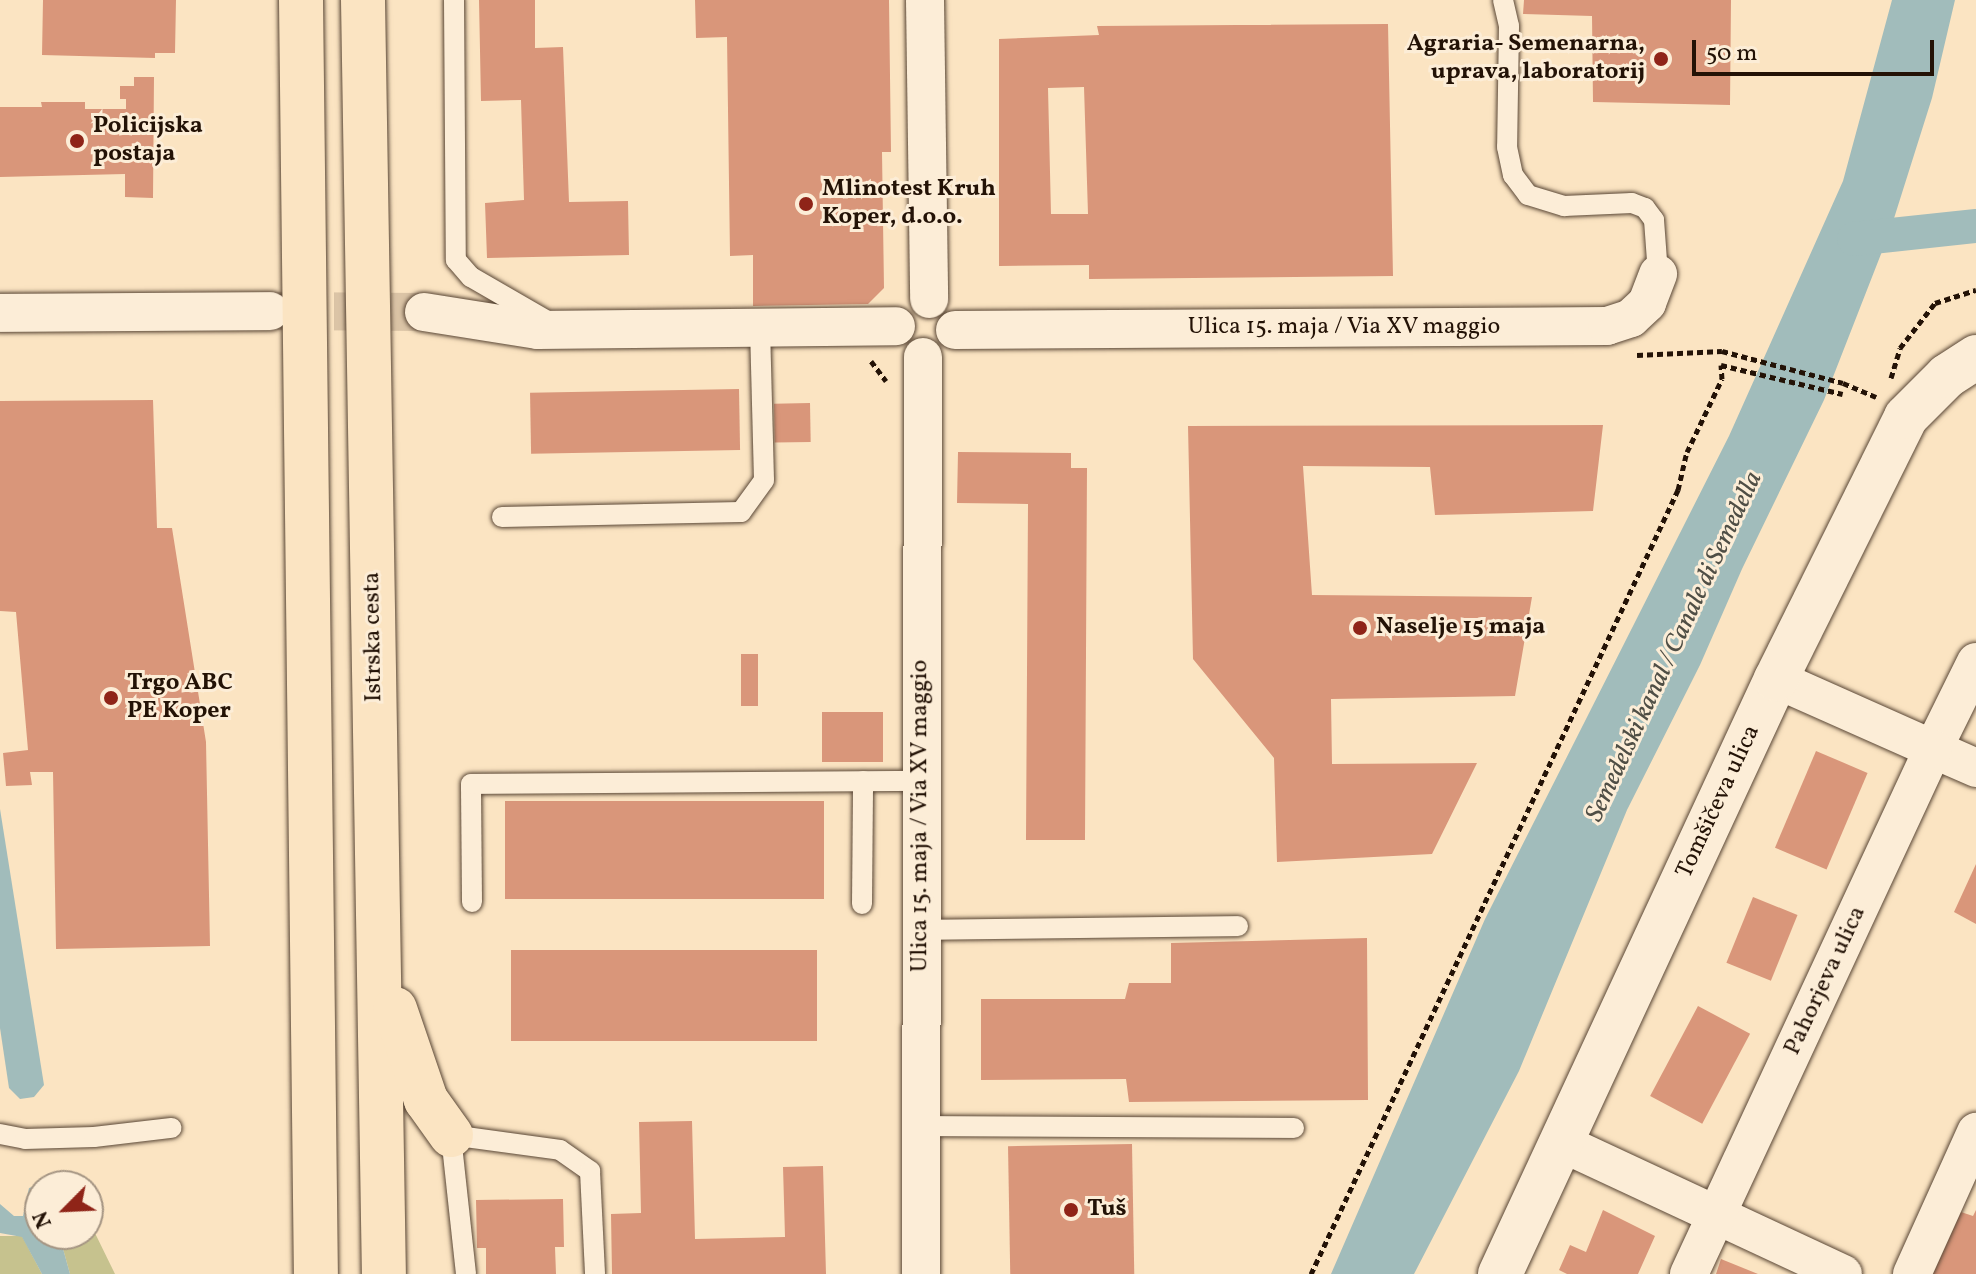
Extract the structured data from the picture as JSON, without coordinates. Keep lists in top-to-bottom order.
{
  "streets": {
    "highway": ["Istrska cesta"],
    "street": ["Ulica 15. maja / Via XV maggio", "Tomšičeva ulica", "Pahorjeva ulica"]
  },
  "water": ["Semedelski kanal / Canale di Semedella"],
  "places": [
    "Agraria- Semenarna, uprava, laboratorij",
    "Policijska postaja",
    "Mlinotest Kruh Koper, d.o.o.",
    "Naselje 15 maja",
    "Trgo ABC PE Koper",
    "Tuš"
  ],
  "scale_bar": "50 m",
  "north": "bottom left"
}
